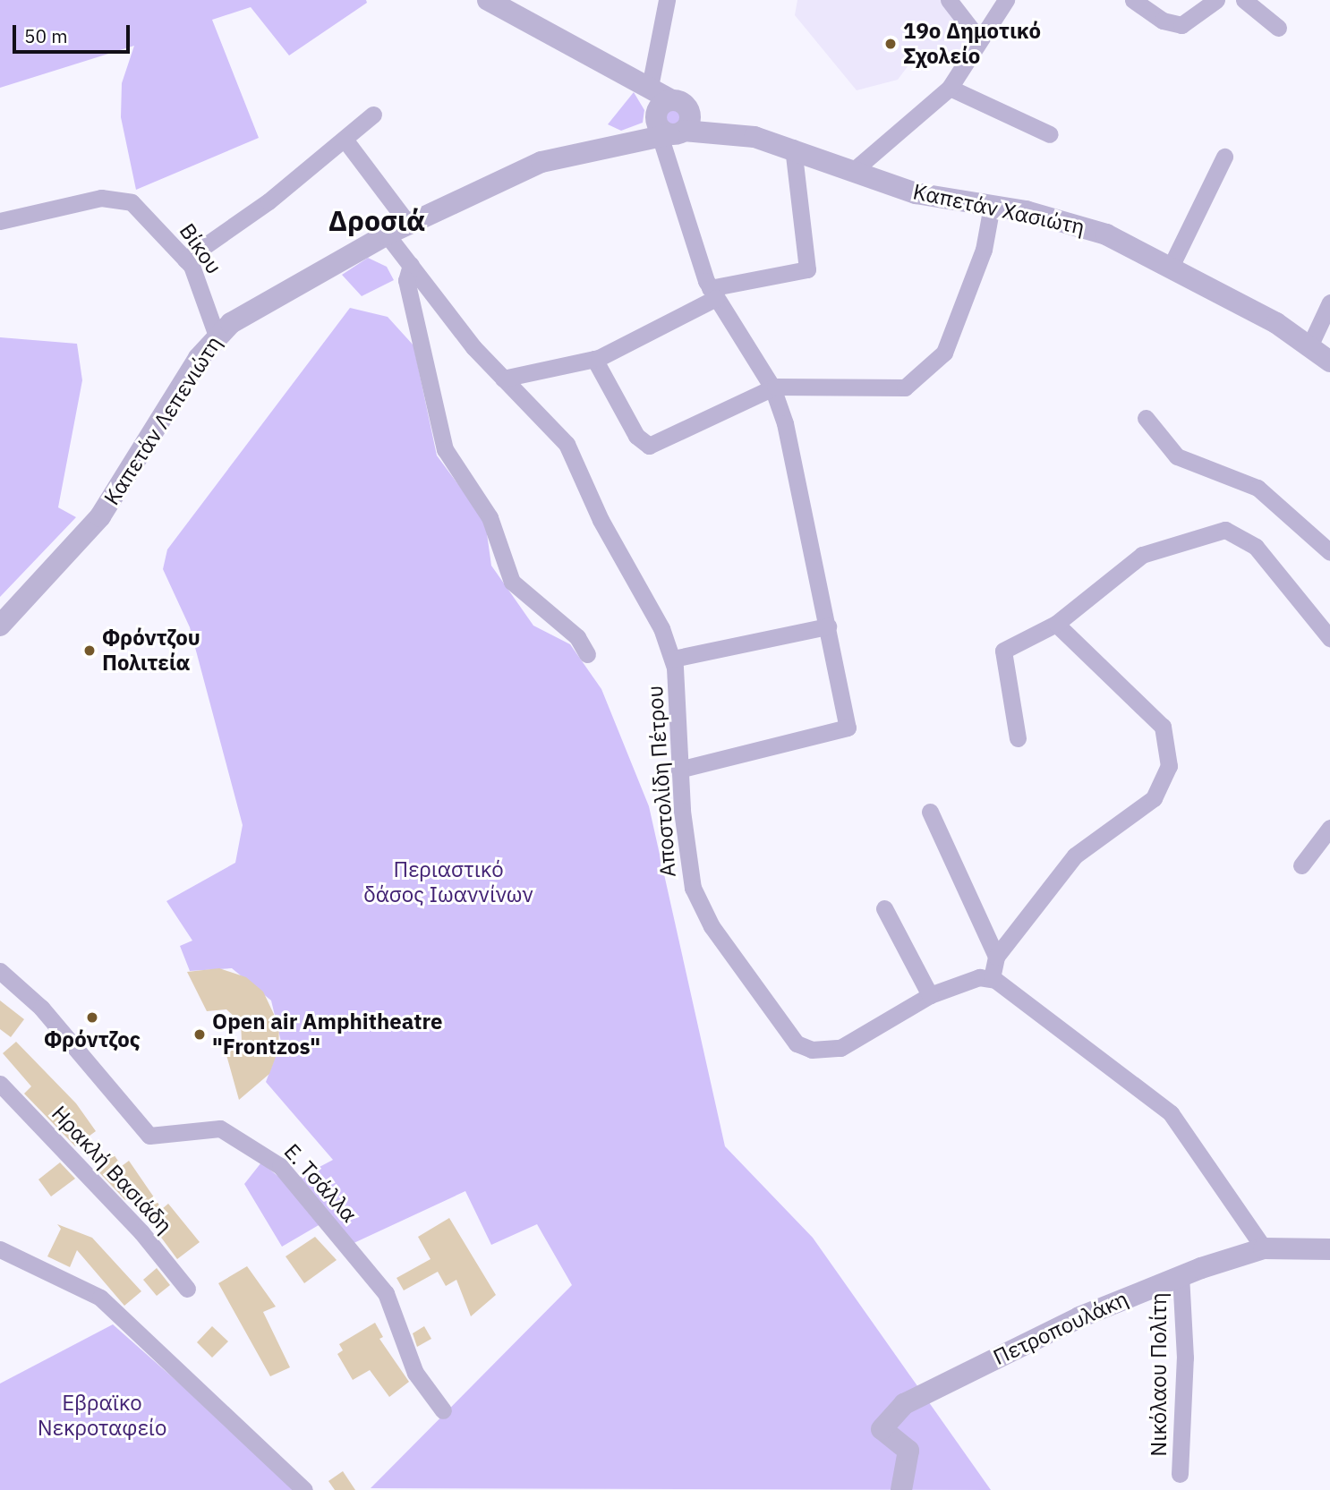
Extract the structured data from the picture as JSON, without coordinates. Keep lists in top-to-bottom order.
{
  "streets": {
    "street": [
      "Καπετάν Χασιώτη",
      "Βίκου",
      "Καπετάν Λεπενιώτη",
      "Αποστολίδη Πέτρου",
      "Ηρακλή Βασιάδη",
      "Ε. Τσάλλα",
      "Πετροπουλάκη",
      "Νικόλαου Πολίτη"
    ]
  },
  "crossings": [
    ["Καπετάν Χασιώτη", "Καπετάν Λεπενιώτη"],
    ["Βίκου", "Καπετάν Λεπενιώτη"],
    ["Καπετάν Λεπενιώτη", "Αποστολίδη Πέτρου"],
    ["Πετροπουλάκη", "Νικόλαου Πολίτη"]
  ],
  "districts": ["Δροσιά"],
  "parks": ["Περιαστικό δάσος Ιωαννίνων", "Εβραϊκο Νεκροταφείο"],
  "places": [
    "19ο Δημοτικό Σχολείο",
    "Φρόντζου Πολιτεία",
    "Φρόντζος",
    "Open air Amphitheatre \"Frontzos\""
  ],
  "scale_bar": "50 m"
}
